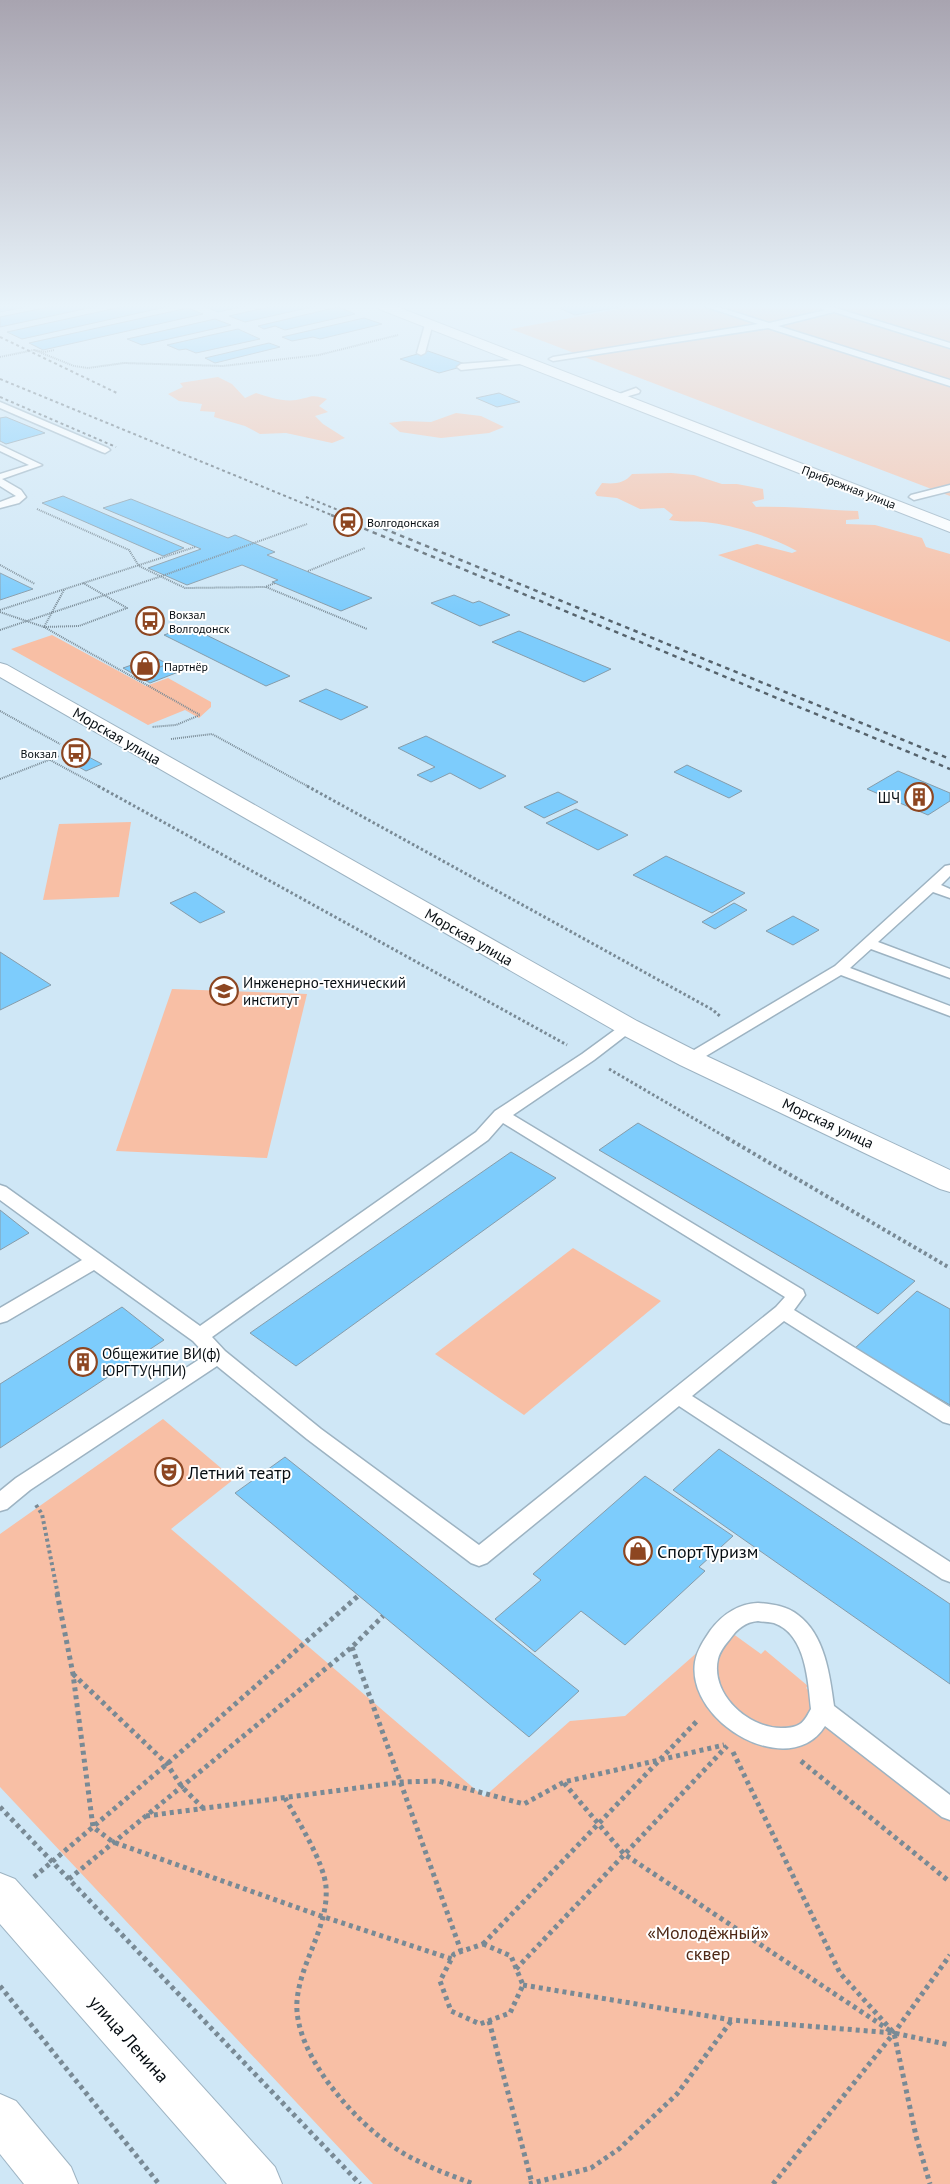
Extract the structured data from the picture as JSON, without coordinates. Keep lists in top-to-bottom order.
{
  "streets": {
    "main road": ["Прибрежная улица", "Морская улица", "улица Ленина"]
  },
  "parks": ["«Молодёжный» сквер"],
  "places": {
    "station": ["Волгодонская"],
    "bus stop": ["Вокзал Волгодонск", "Вокзал"],
    "shop": ["Партнёр", "СпортТуризм"],
    "building": ["ШЧ", "Общежитие ВИ(ф) ЮРГТУ(НПИ)"],
    "school or university": ["Инженерно-технический институт"],
    "theatre": ["Летний театр"]
  }
}
